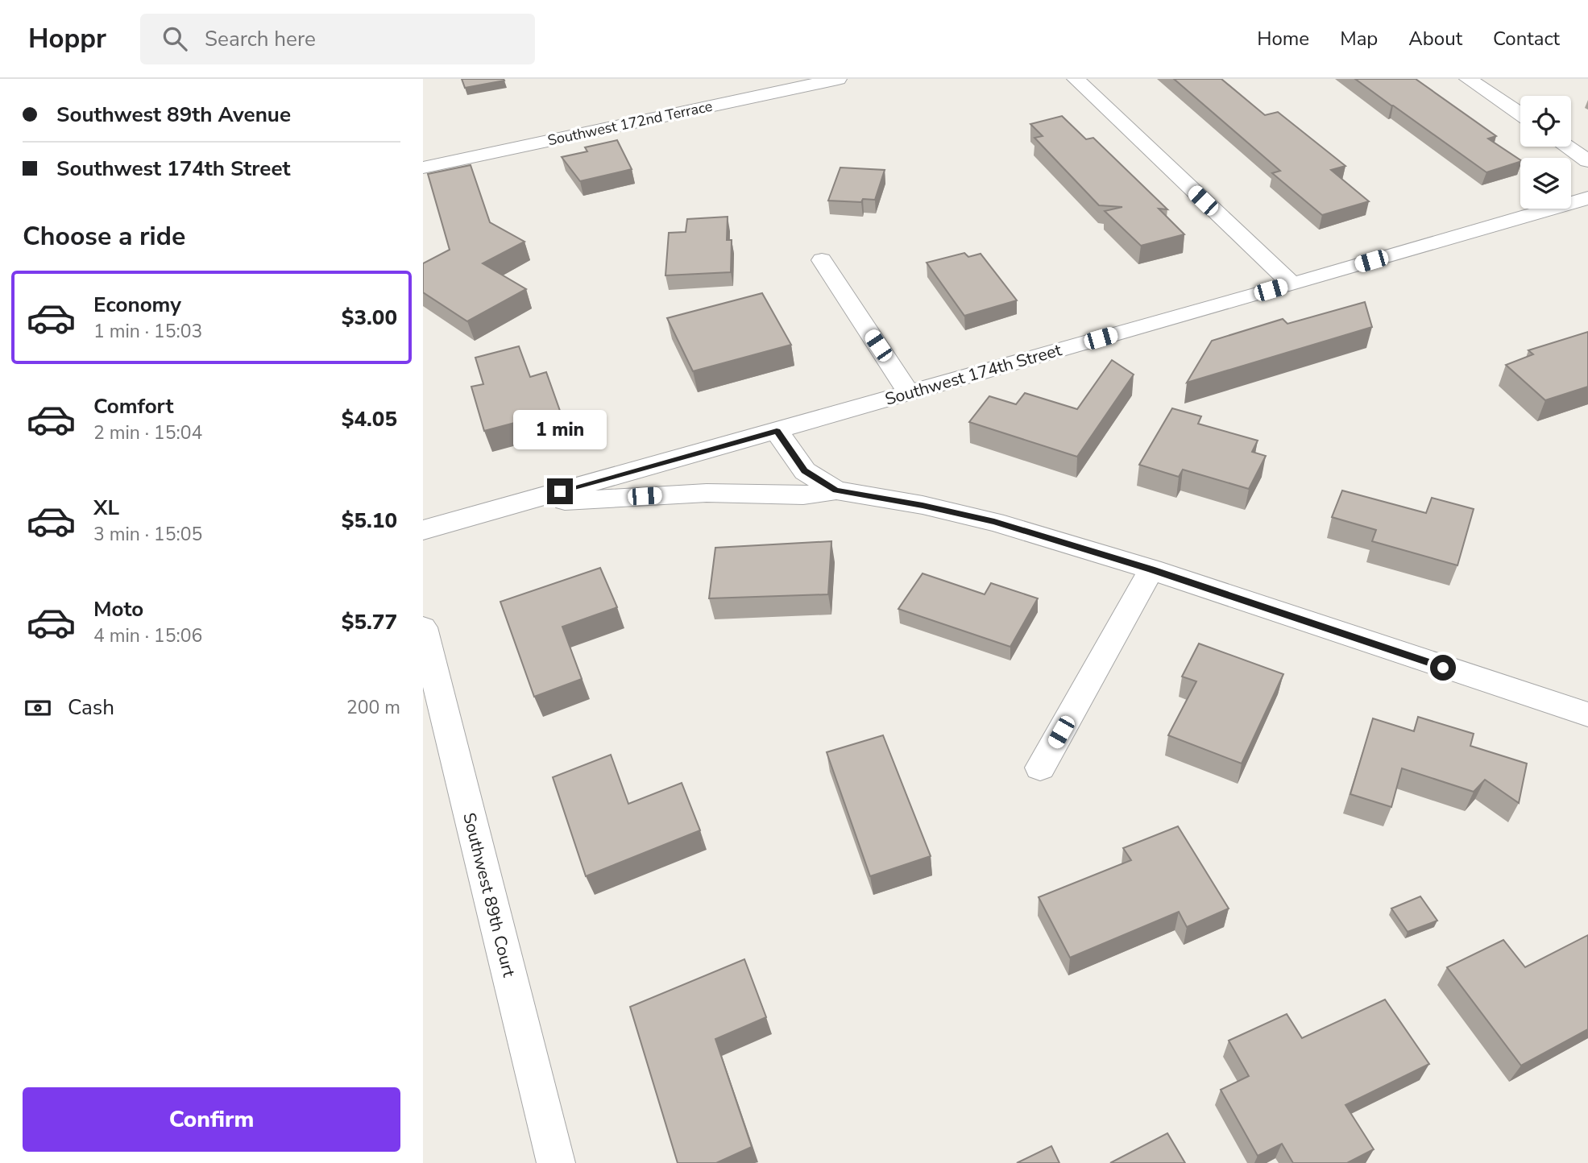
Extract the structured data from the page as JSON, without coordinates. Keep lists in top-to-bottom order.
{
  "streets": {
    "street": ["Southwest 172nd Terrace", "Southwest 174th Street", "Southwest 89th Court"]
  },
  "page": {
    "header": "Hoppr",
    "search": "Search here",
    "nav": [
      "Home",
      "Map",
      "About",
      "Contact"
    ],
    "banner": ["Southwest 89th Avenue", "Southwest 174th Street"],
    "heading": "Choose a ride",
    "list": [
      {
        "name": "Economy",
        "note": "1 min · 15:03",
        "value": "$3.00"
      },
      {
        "name": "Comfort",
        "note": "2 min · 15:04",
        "value": "$4.05"
      },
      {
        "name": "XL",
        "note": "3 min · 15:05",
        "value": "$5.10"
      },
      {
        "name": "Moto",
        "note": "4 min · 15:06",
        "value": "$5.77"
      }
    ],
    "bubble": "1 min",
    "pay": ["Cash", "200 m"],
    "buttons": "Confirm"
  }
}
